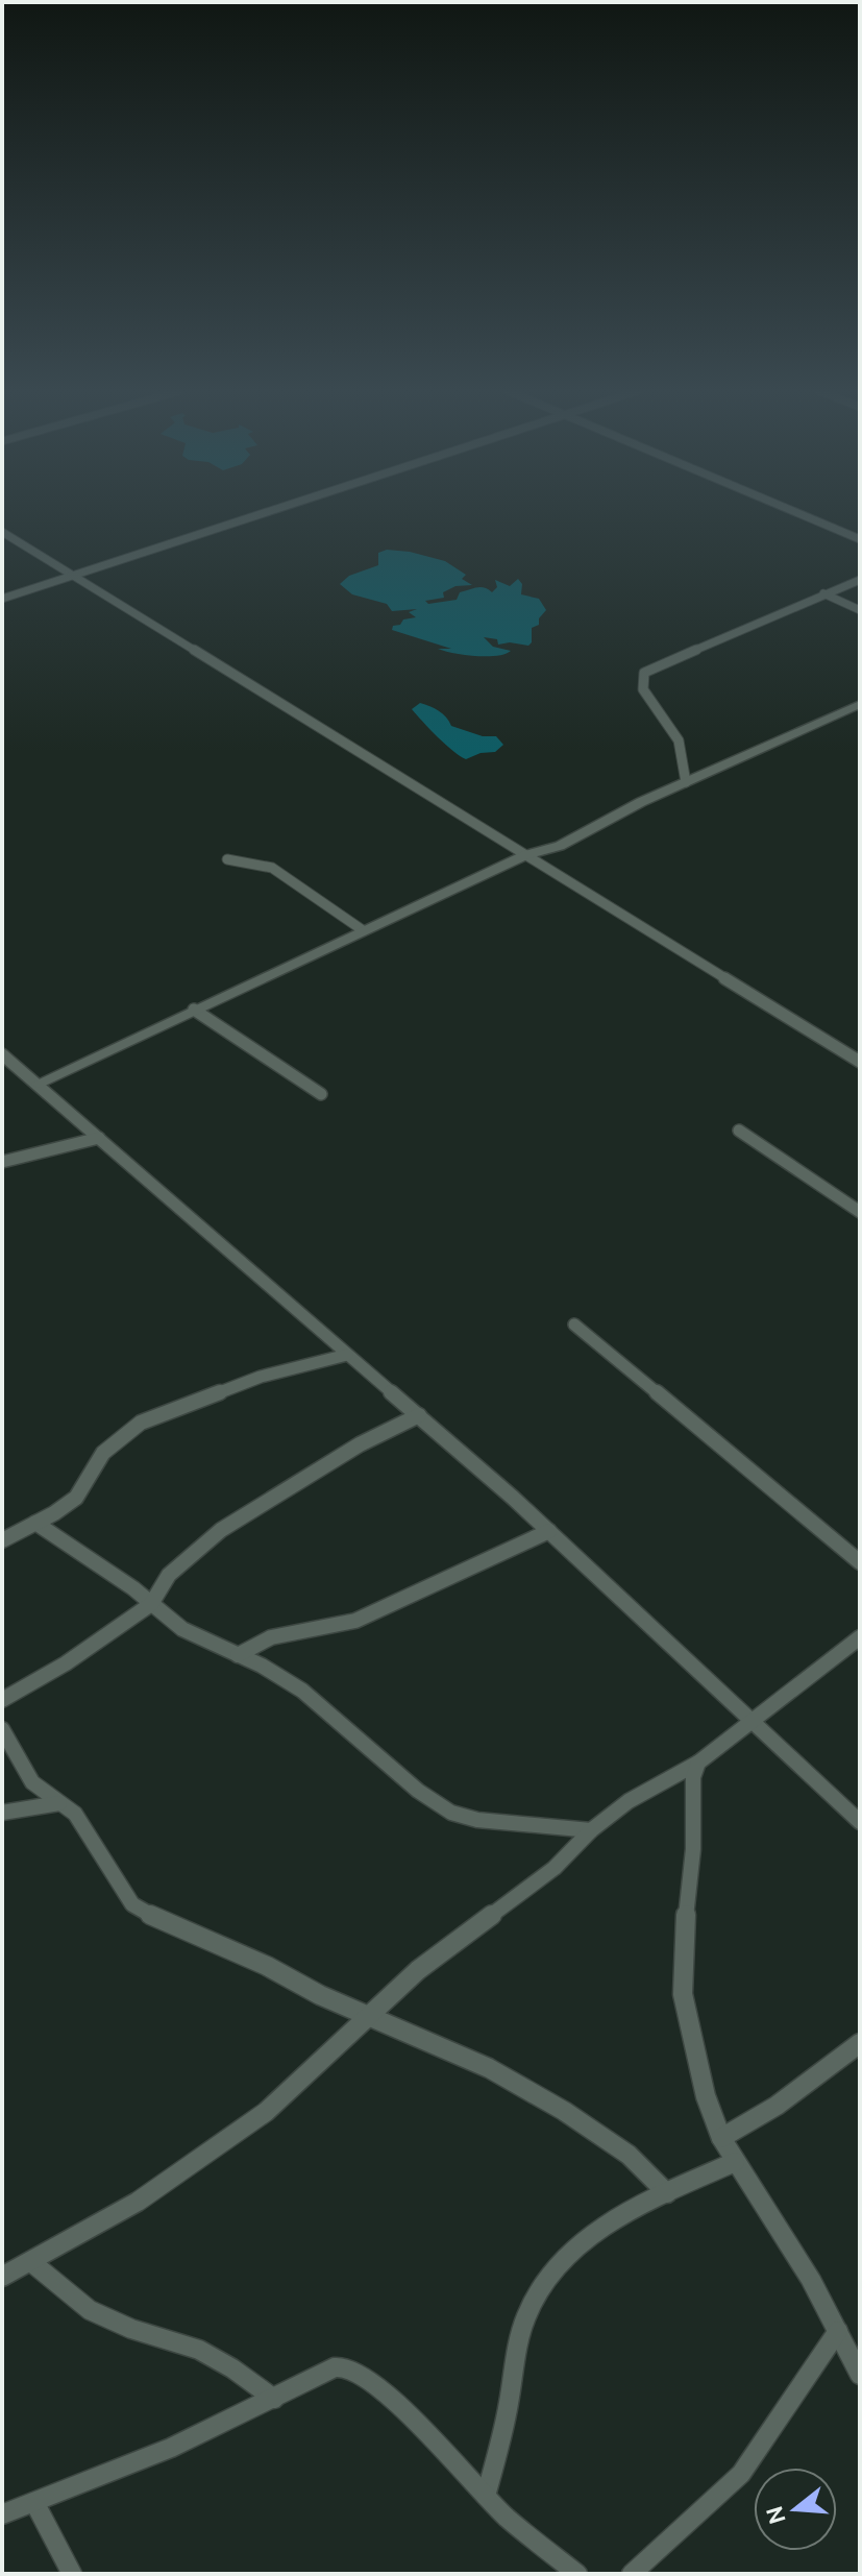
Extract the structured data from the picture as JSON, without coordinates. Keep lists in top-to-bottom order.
{
  "north": "left"
}
